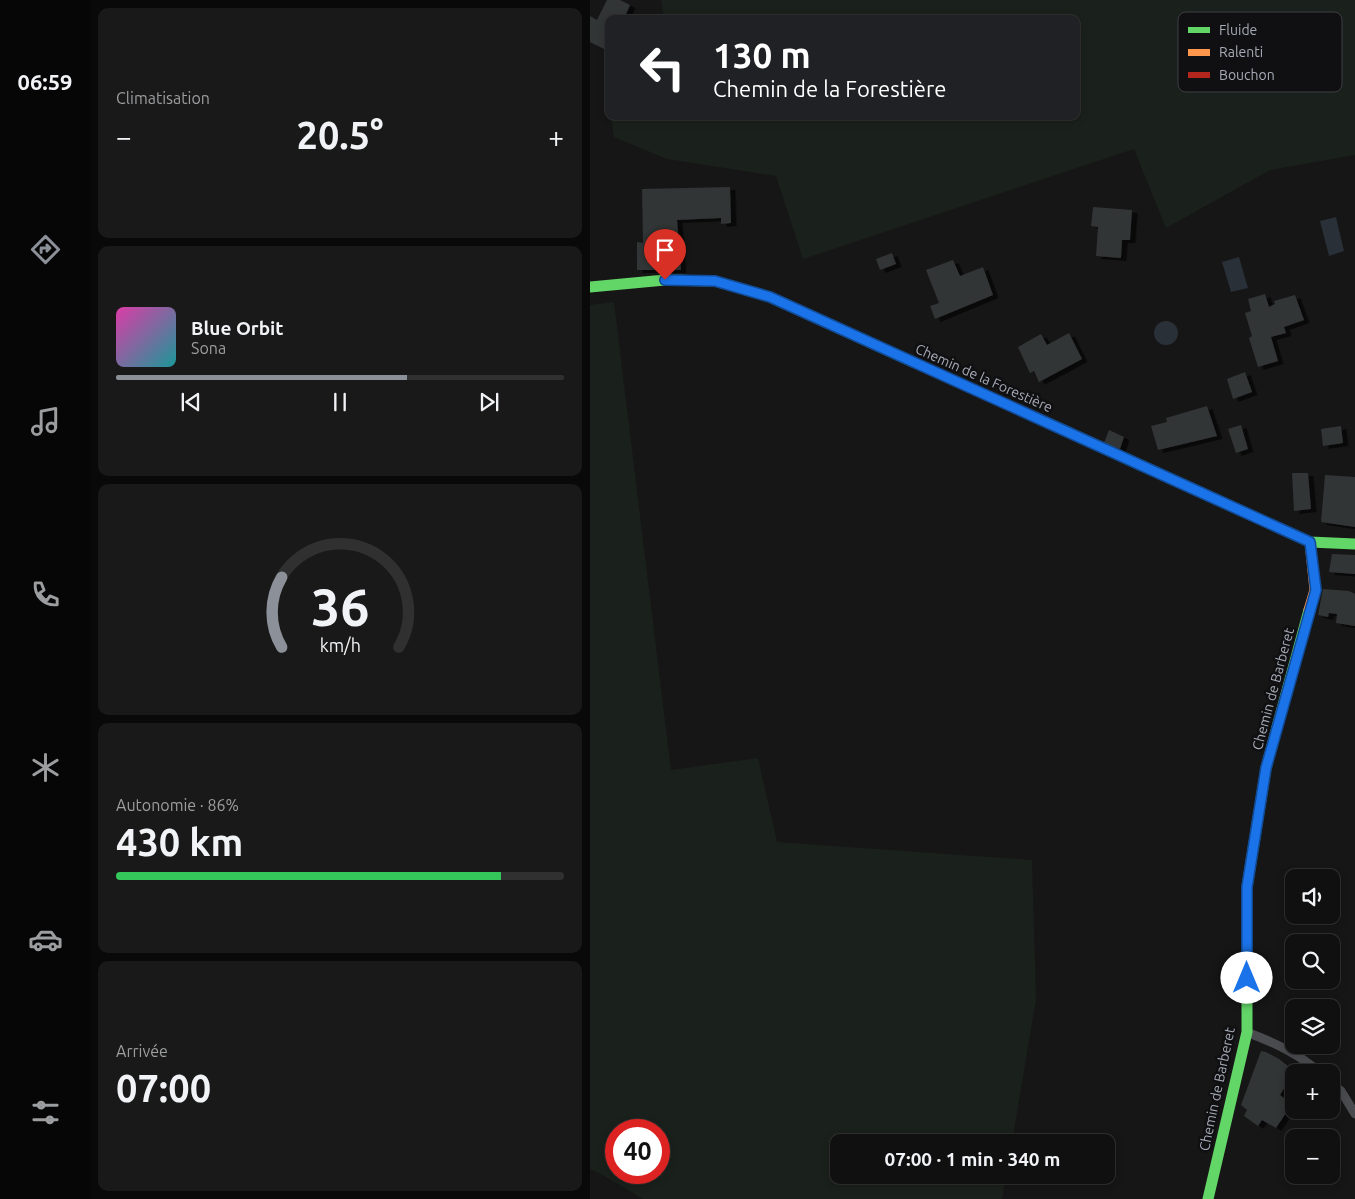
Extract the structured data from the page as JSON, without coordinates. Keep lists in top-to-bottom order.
{
  "streets": {
    "street": ["Chemin de la Forestière", "Chemin de Barberet"]
  },
  "crossings": [
    ["Chemin de la Forestière", "Chemin de Barberet"]
  ],
  "legend": ["Fluide", "Ralenti", "Bouchon"],
  "page": {
    "tabs": "06:59",
    "tile": [
      "Climatisation",
      ["Autonomie · 86%", "430 km"],
      ["Arrivée", "07:00"]
    ],
    "turn": ["130 m", "Chemin de la Forestière"],
    "heat": ["−", "20.5°", "+"],
    "song": ["Blue Orbit", "Sona"],
    "map_buttons": ["+", "−"],
    "limit": "40",
    "trip": "07:00 · 1 min · 340 m",
    "gauge": ["36", "km/h"]
  }
}
